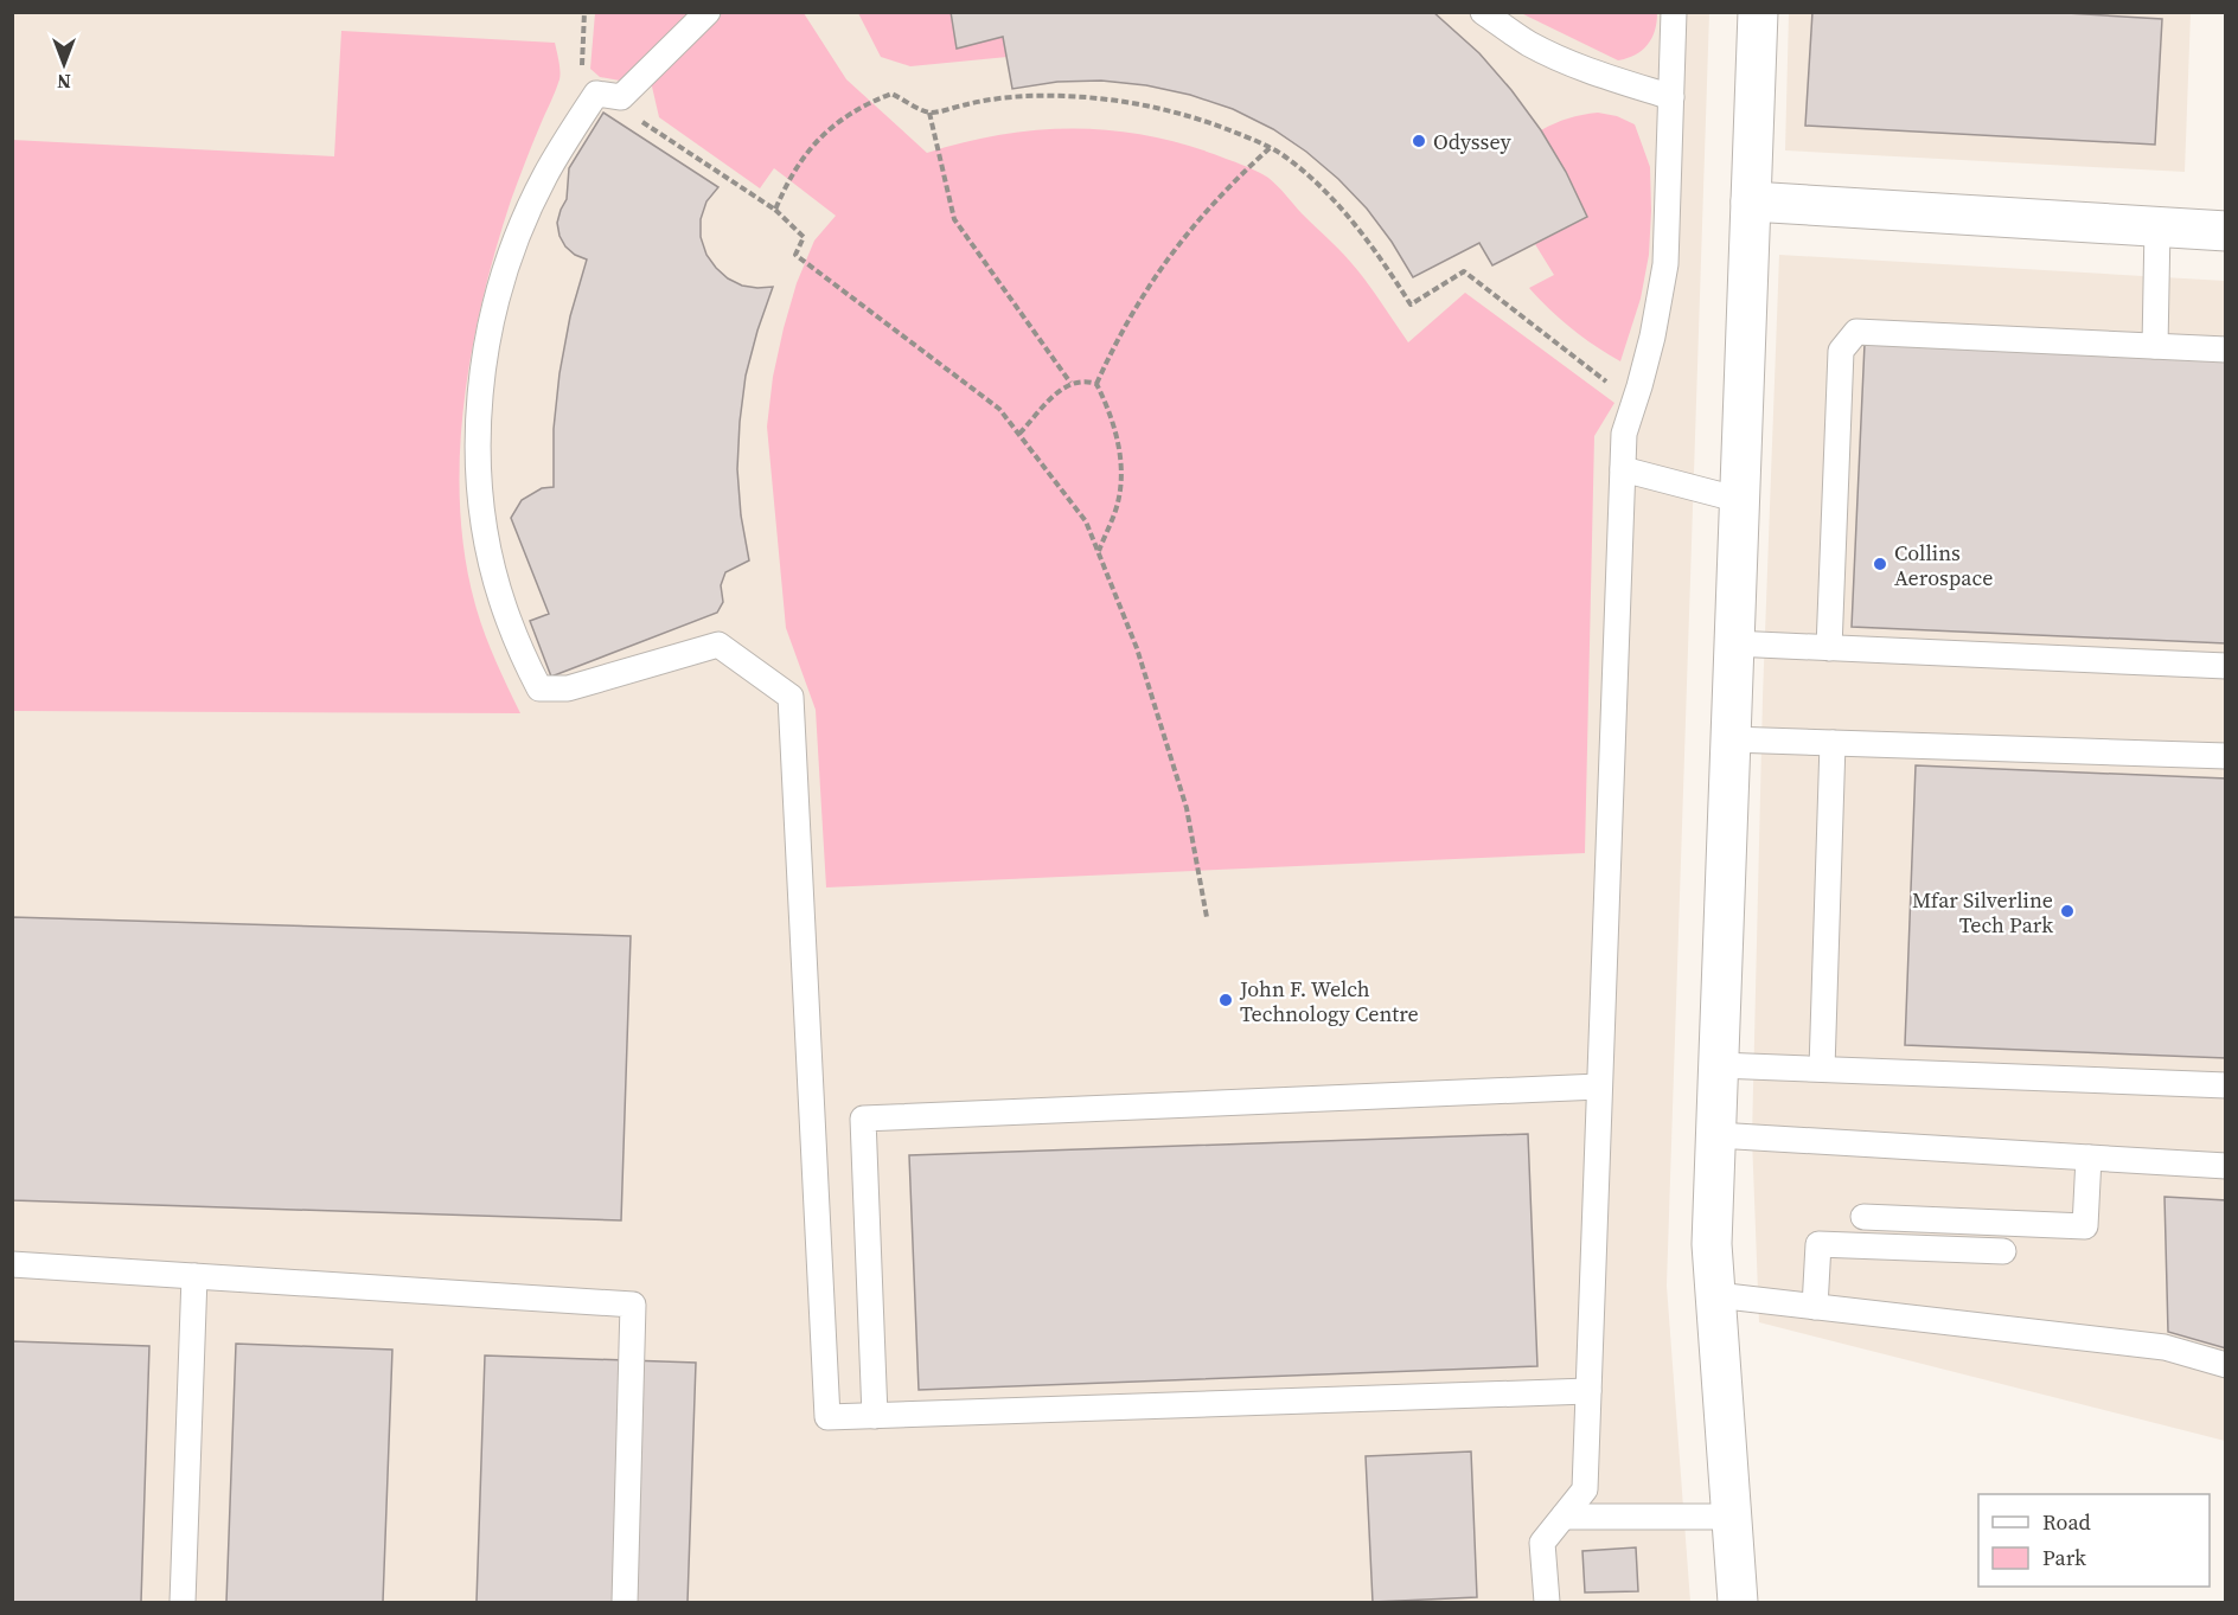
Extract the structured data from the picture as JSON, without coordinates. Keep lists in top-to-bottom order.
{
  "places": [
    "Odyssey",
    "Collins Aerospace",
    "Mfar Silverline Tech Park",
    "John F. Welch Technology Centre"
  ],
  "legend": ["Road", "Park"],
  "north": "bottom"
}
